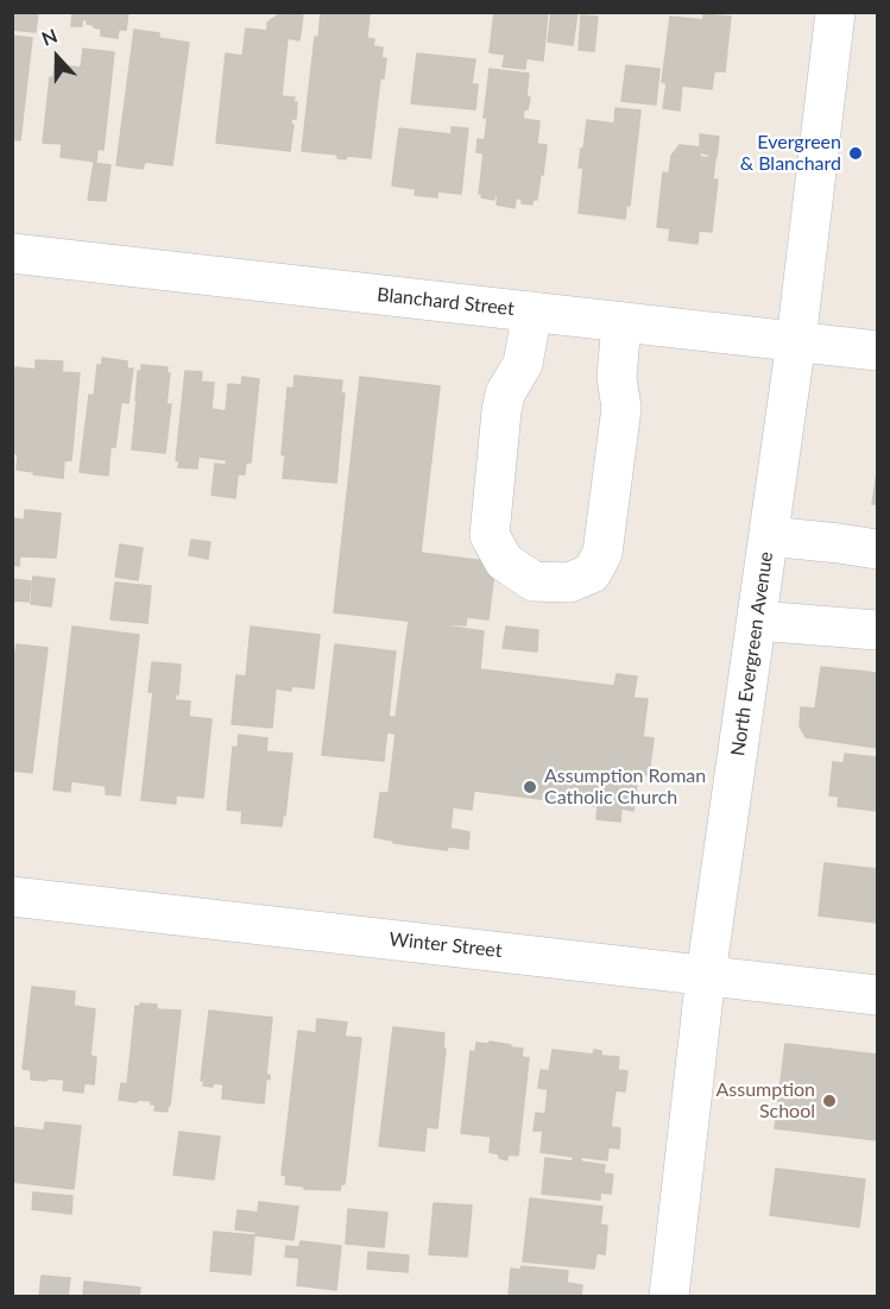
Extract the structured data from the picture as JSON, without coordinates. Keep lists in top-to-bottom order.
{
  "streets": {
    "street": ["Blanchard Street", "North Evergreen Avenue", "Winter Street"]
  },
  "crossings": [
    ["Blanchard Street", "North Evergreen Avenue"],
    ["North Evergreen Avenue", "Winter Street"]
  ],
  "places": ["Evergreen & Blanchard", "Assumption Roman Catholic Church", "Assumption School"],
  "north": "top"
}
